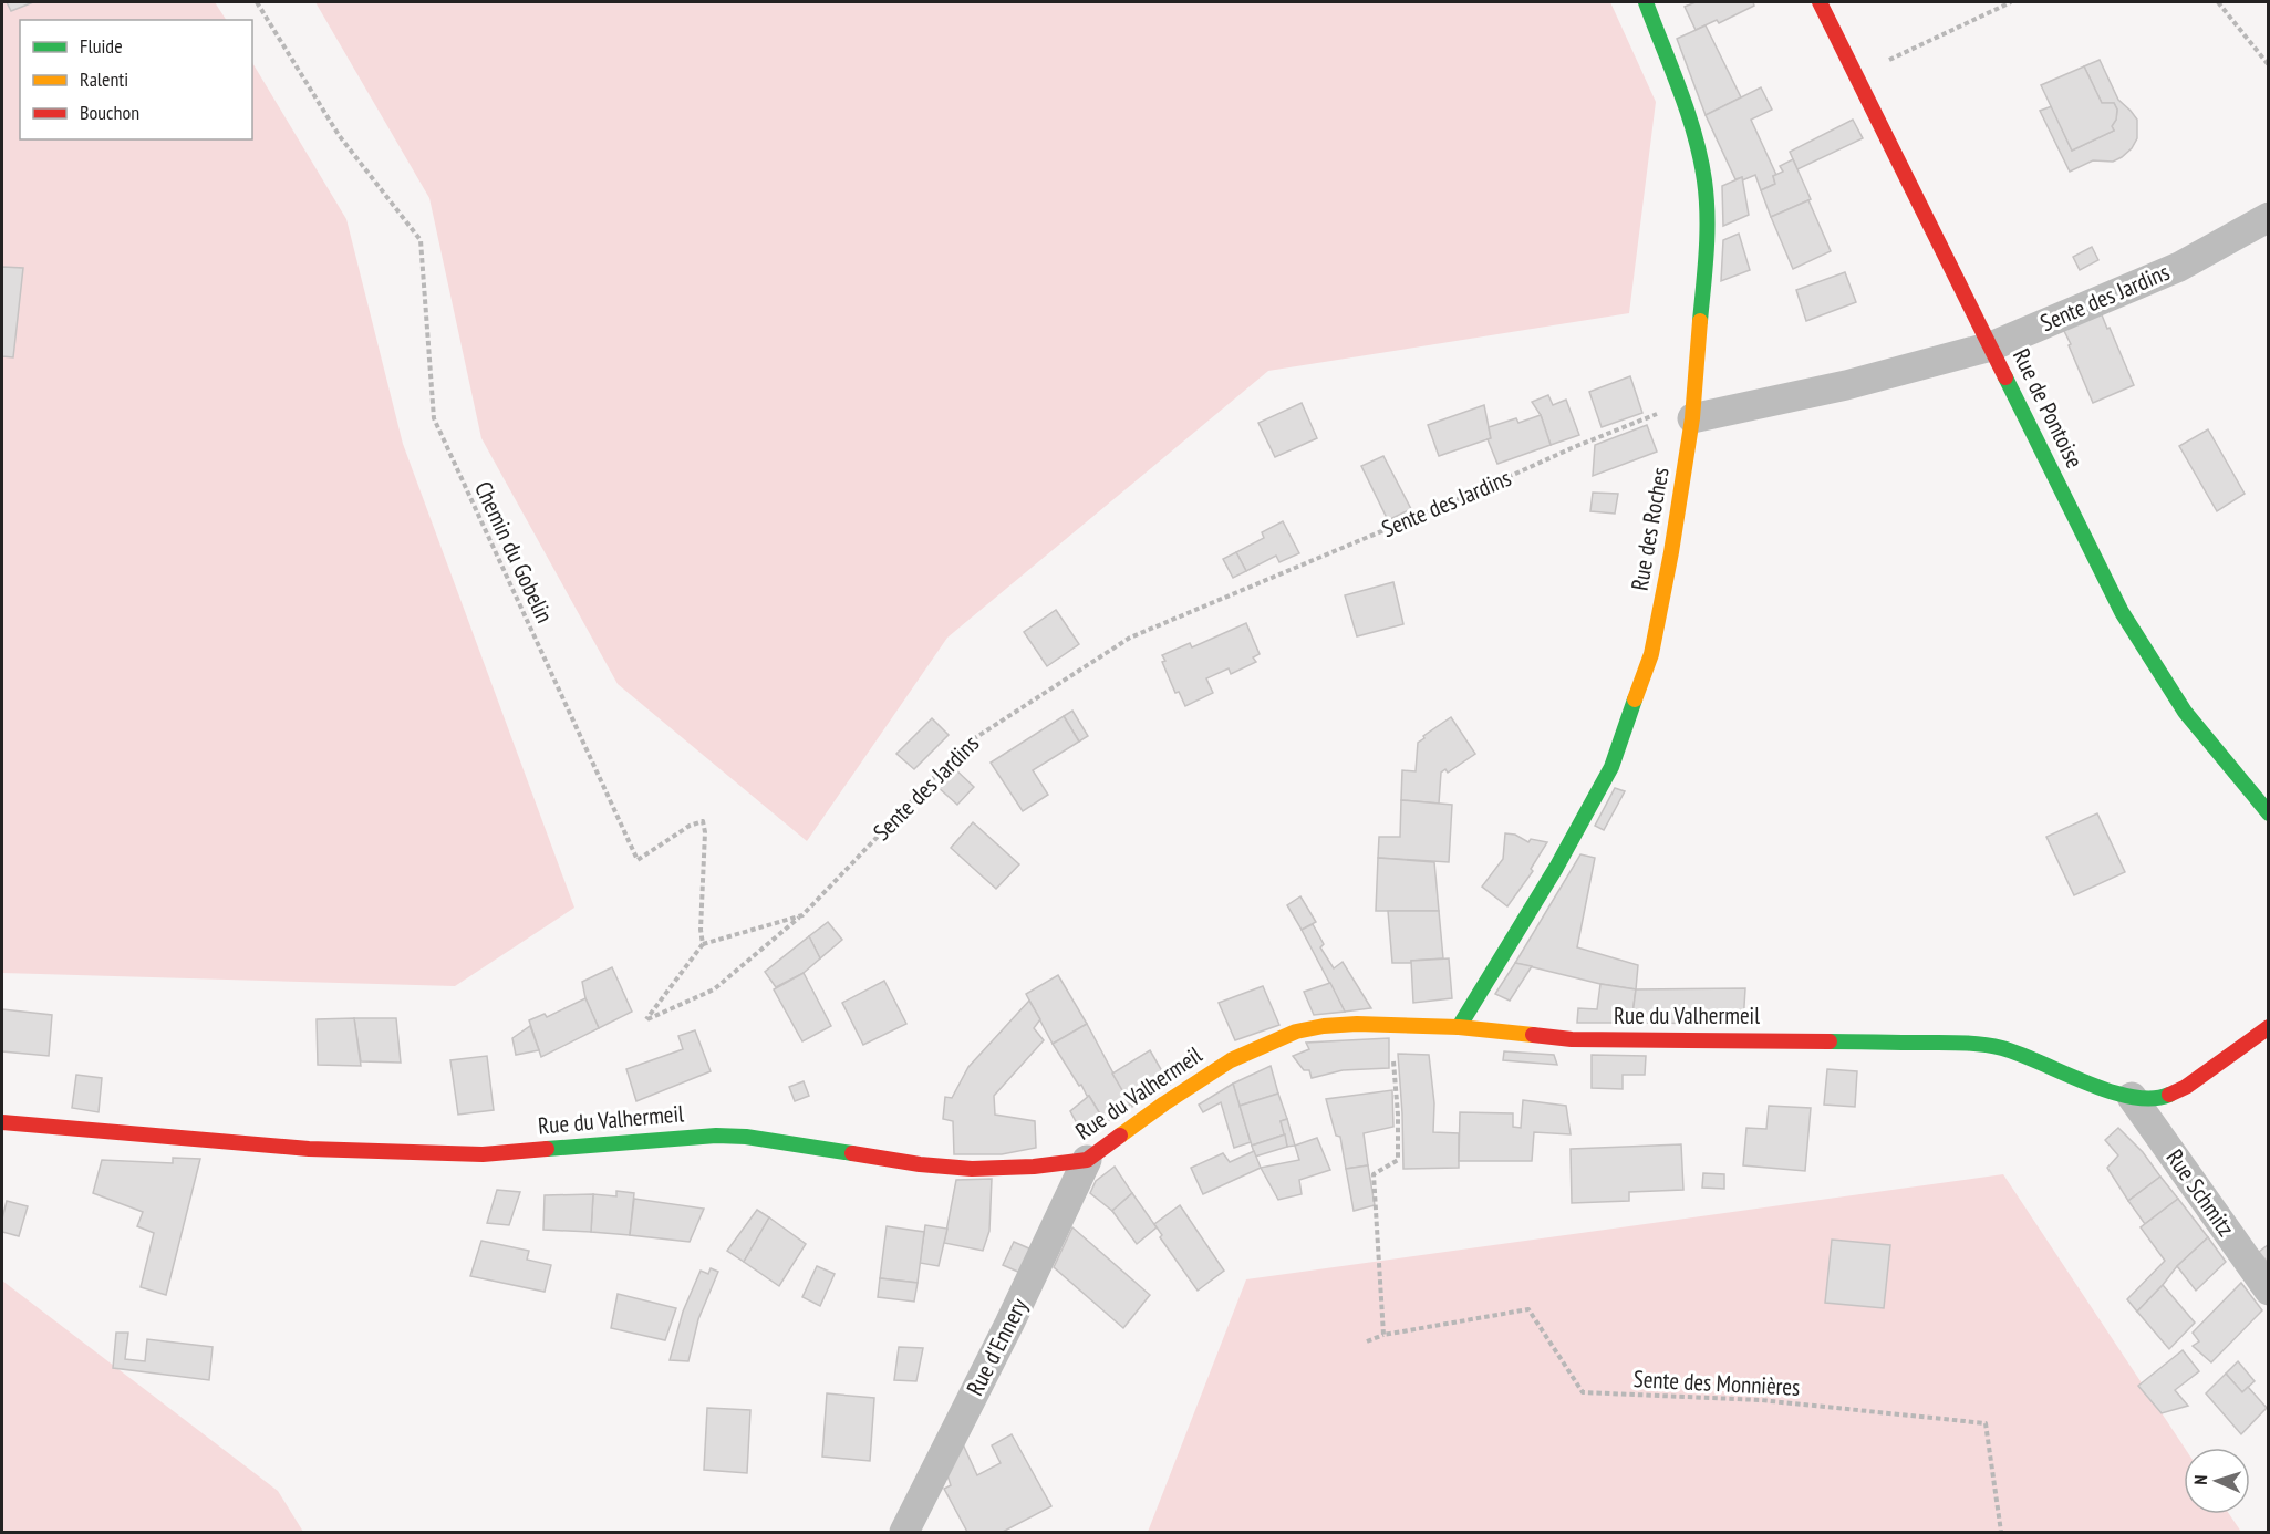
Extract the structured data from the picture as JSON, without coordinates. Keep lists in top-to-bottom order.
{
  "streets": {
    "street": [
      "Sente des Jardins",
      "Rue de Pontoise",
      "Rue des Roches",
      "Rue du Valhermeil",
      "Rue Schmitz",
      "Rue d'Ennery"
    ],
    "path": ["Chemin du Gobelin", "Sente des Monnières"]
  },
  "crossings": [
    ["Sente des Jardins", "Rue de Pontoise"],
    ["Sente des Jardins", "Rue des Roches"],
    ["Sente des Jardins", "Chemin du Gobelin"],
    ["Rue des Roches", "Rue du Valhermeil"],
    ["Rue du Valhermeil", "Rue Schmitz"],
    ["Rue du Valhermeil", "Rue d'Ennery"]
  ],
  "legend": ["Fluide", "Ralenti", "Bouchon"],
  "north": "left"
}
